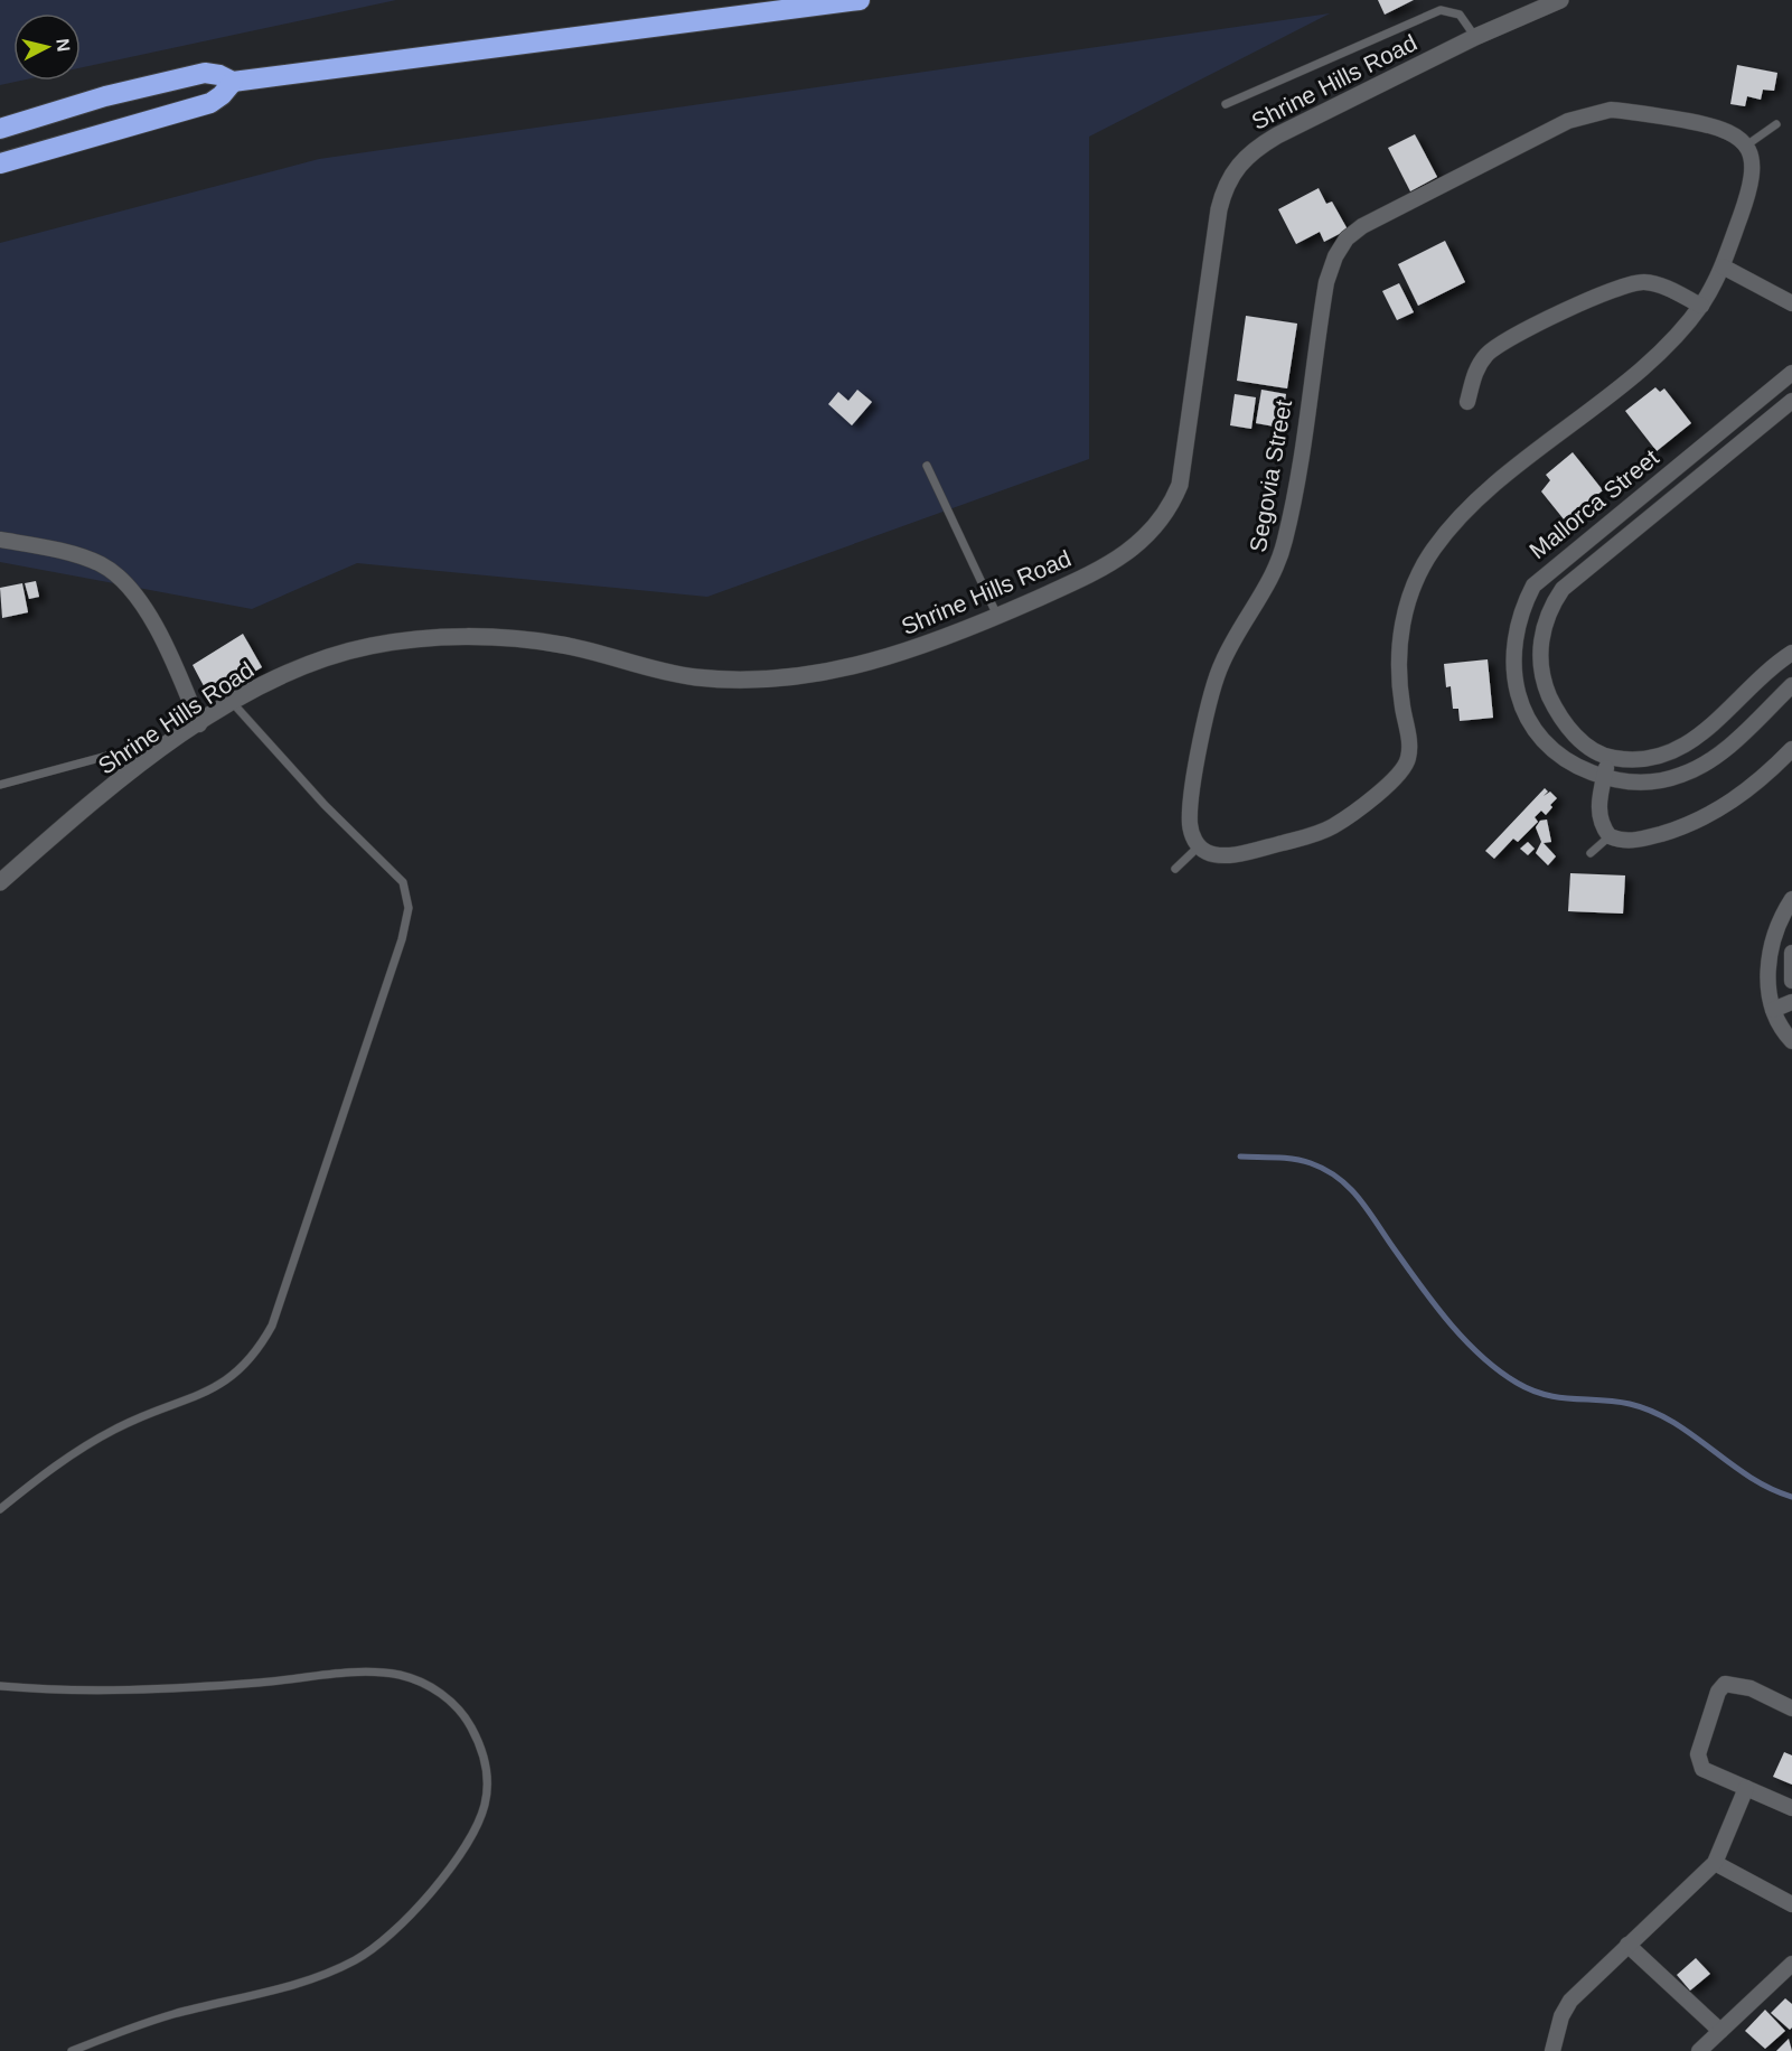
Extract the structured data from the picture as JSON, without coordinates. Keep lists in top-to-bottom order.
{
  "streets": {
    "street": ["Shrine Hills Road", "Segovia Street", "Mallorca Street"]
  },
  "north": "right"
}
